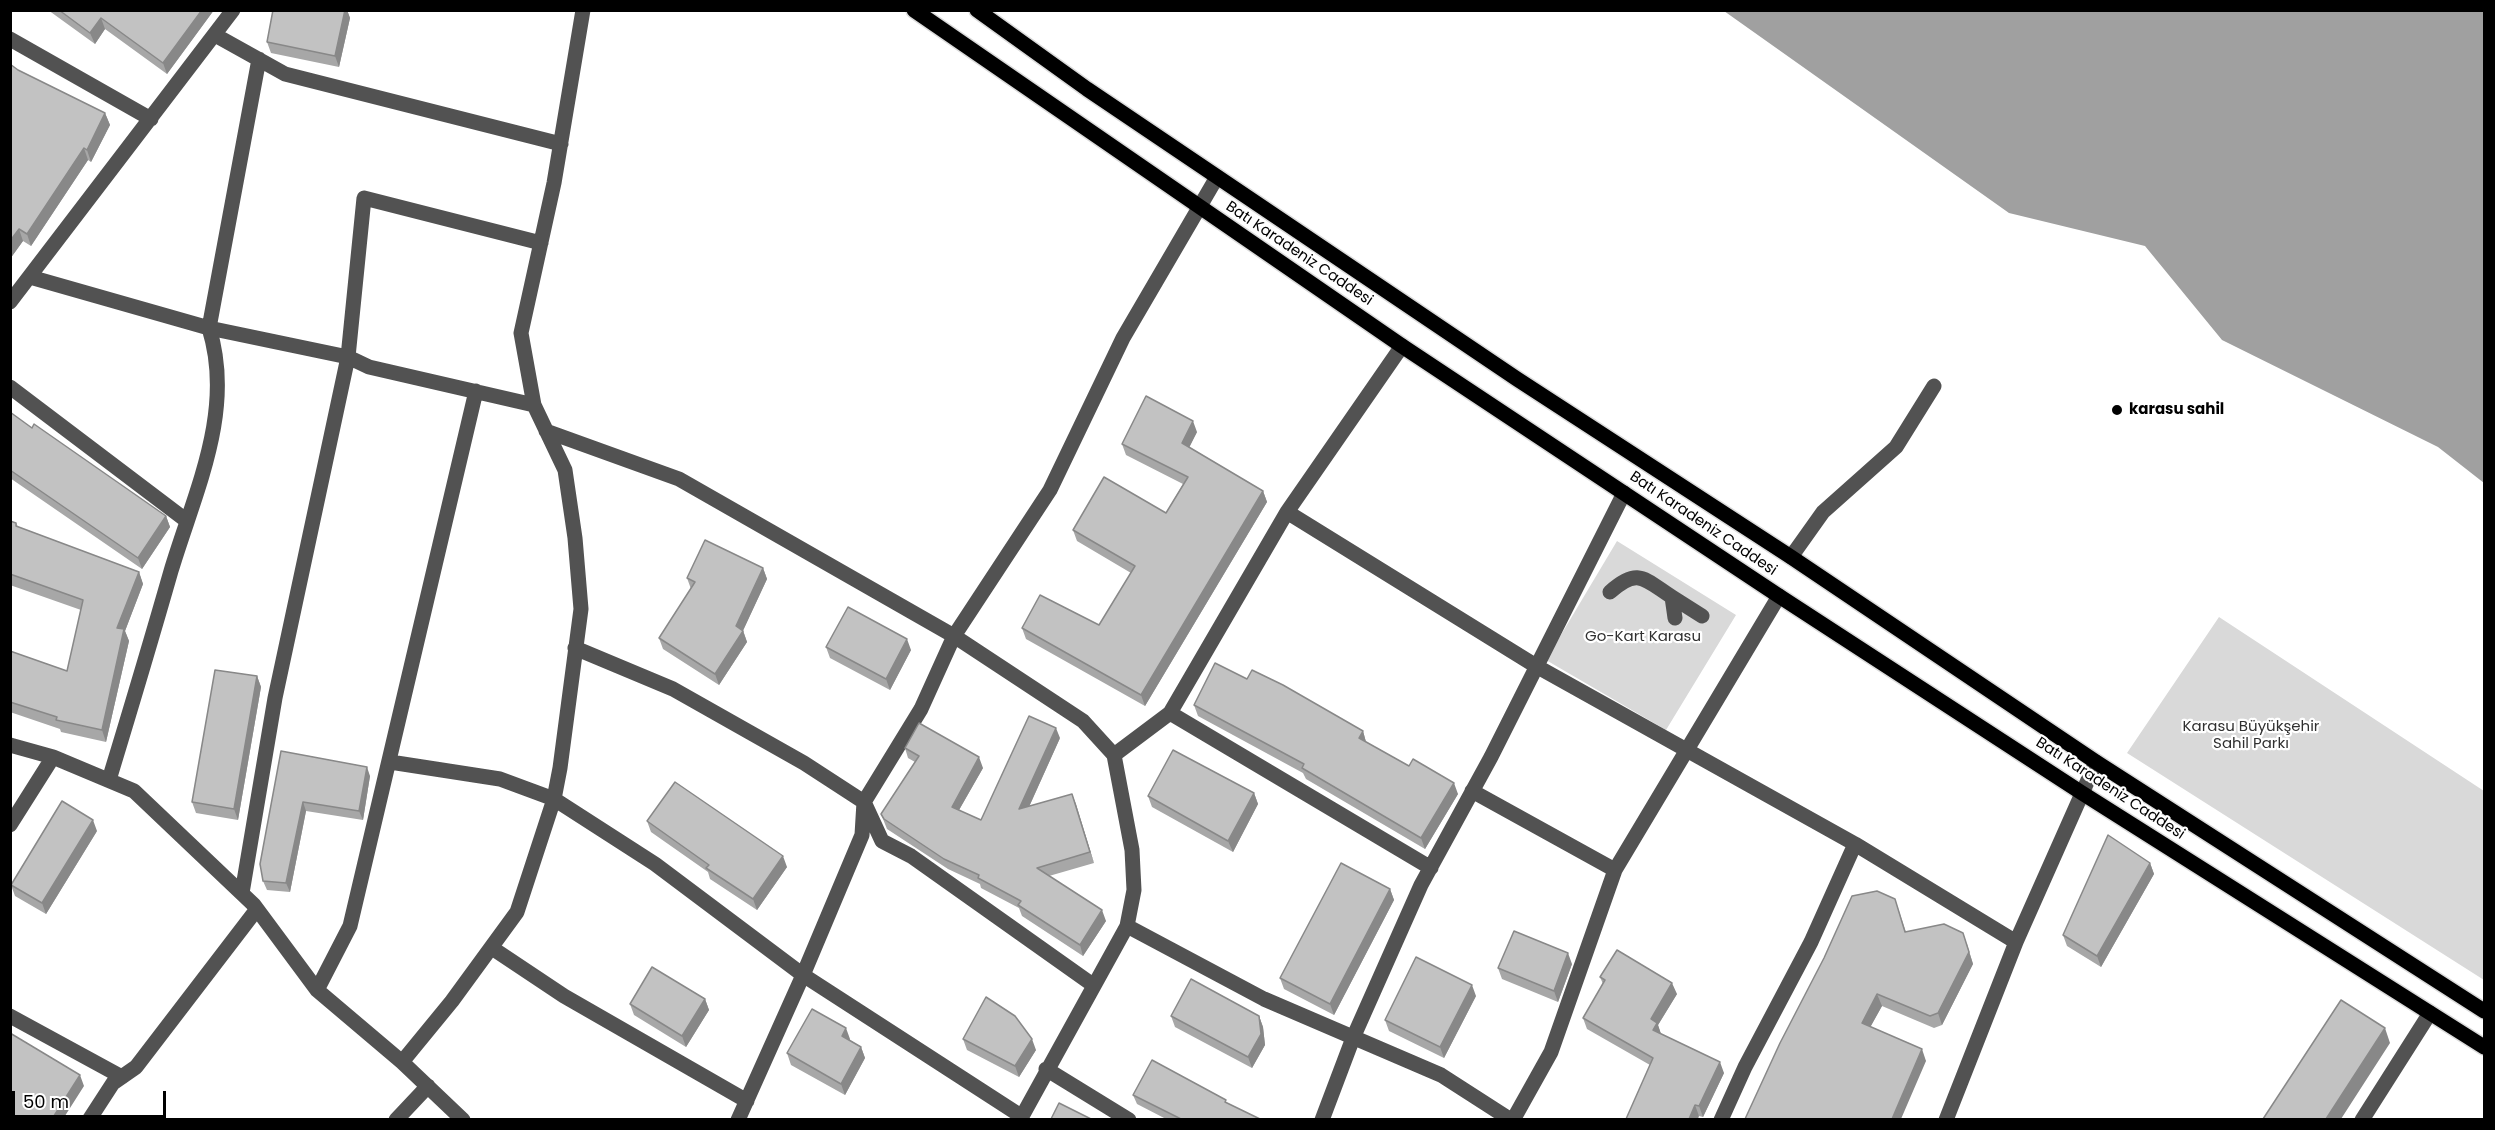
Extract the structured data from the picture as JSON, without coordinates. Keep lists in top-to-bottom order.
{
  "streets": {
    "main road": ["Batı Karadeniz Caddesi"]
  },
  "parks": ["Go-Kart Karasu", "Karasu Büyükşehir Sahil Parkı"],
  "places": ["karasu sahil"],
  "scale_bar": "50 m"
}
